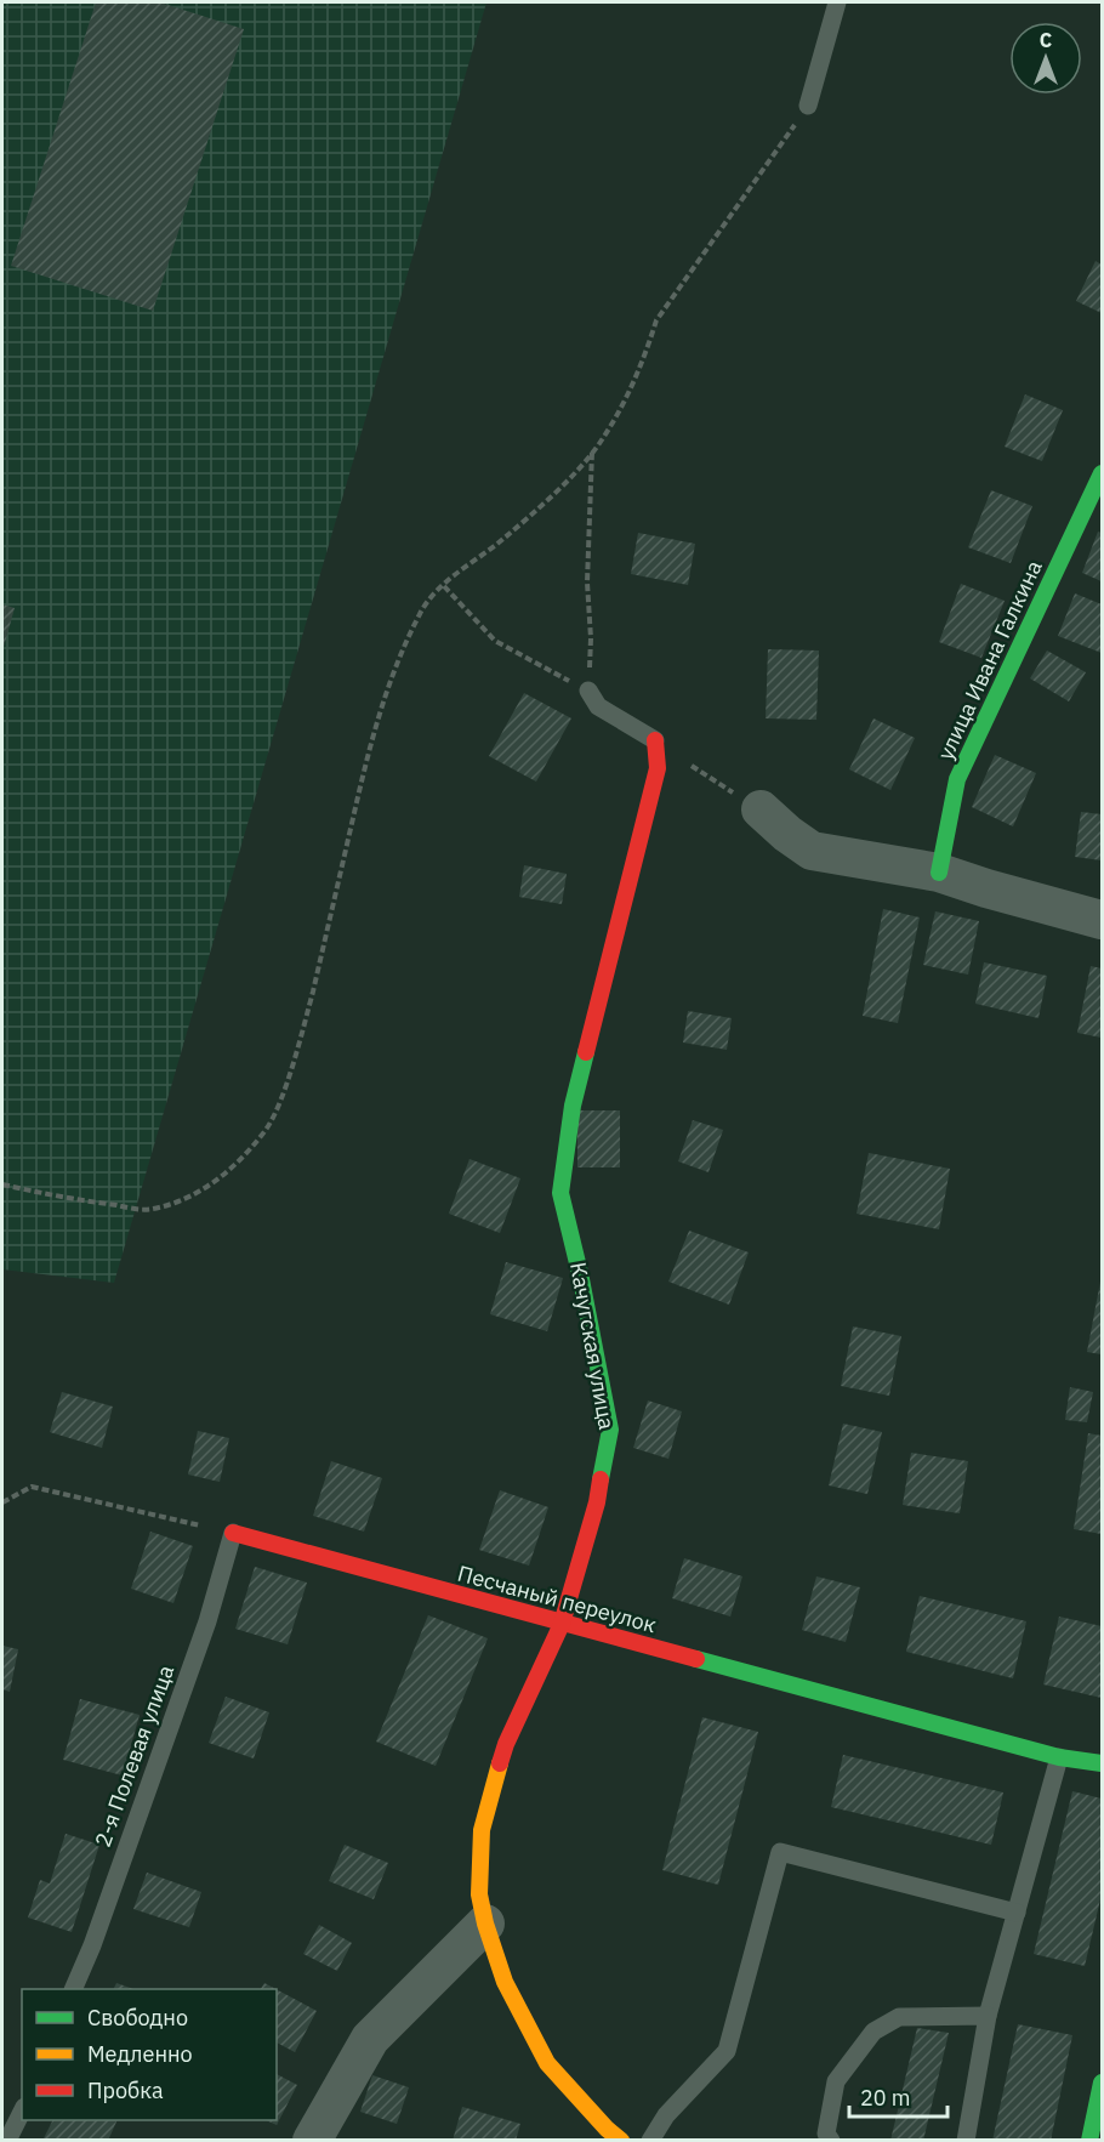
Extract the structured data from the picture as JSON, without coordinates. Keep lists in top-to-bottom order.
{
  "streets": {
    "street": ["улица Ивана Галкина", "Качугская улица", "Песчаный переулок"],
    "lane": ["2-я Полевая улица"]
  },
  "crossings": [
    ["Качугская улица", "Песчаный переулок"],
    ["Песчаный переулок", "2-я Полевая улица"]
  ],
  "legend": ["Свободно", "Медленно", "Пробка"],
  "scale_bar": "20 m",
  "north": "top"
}
